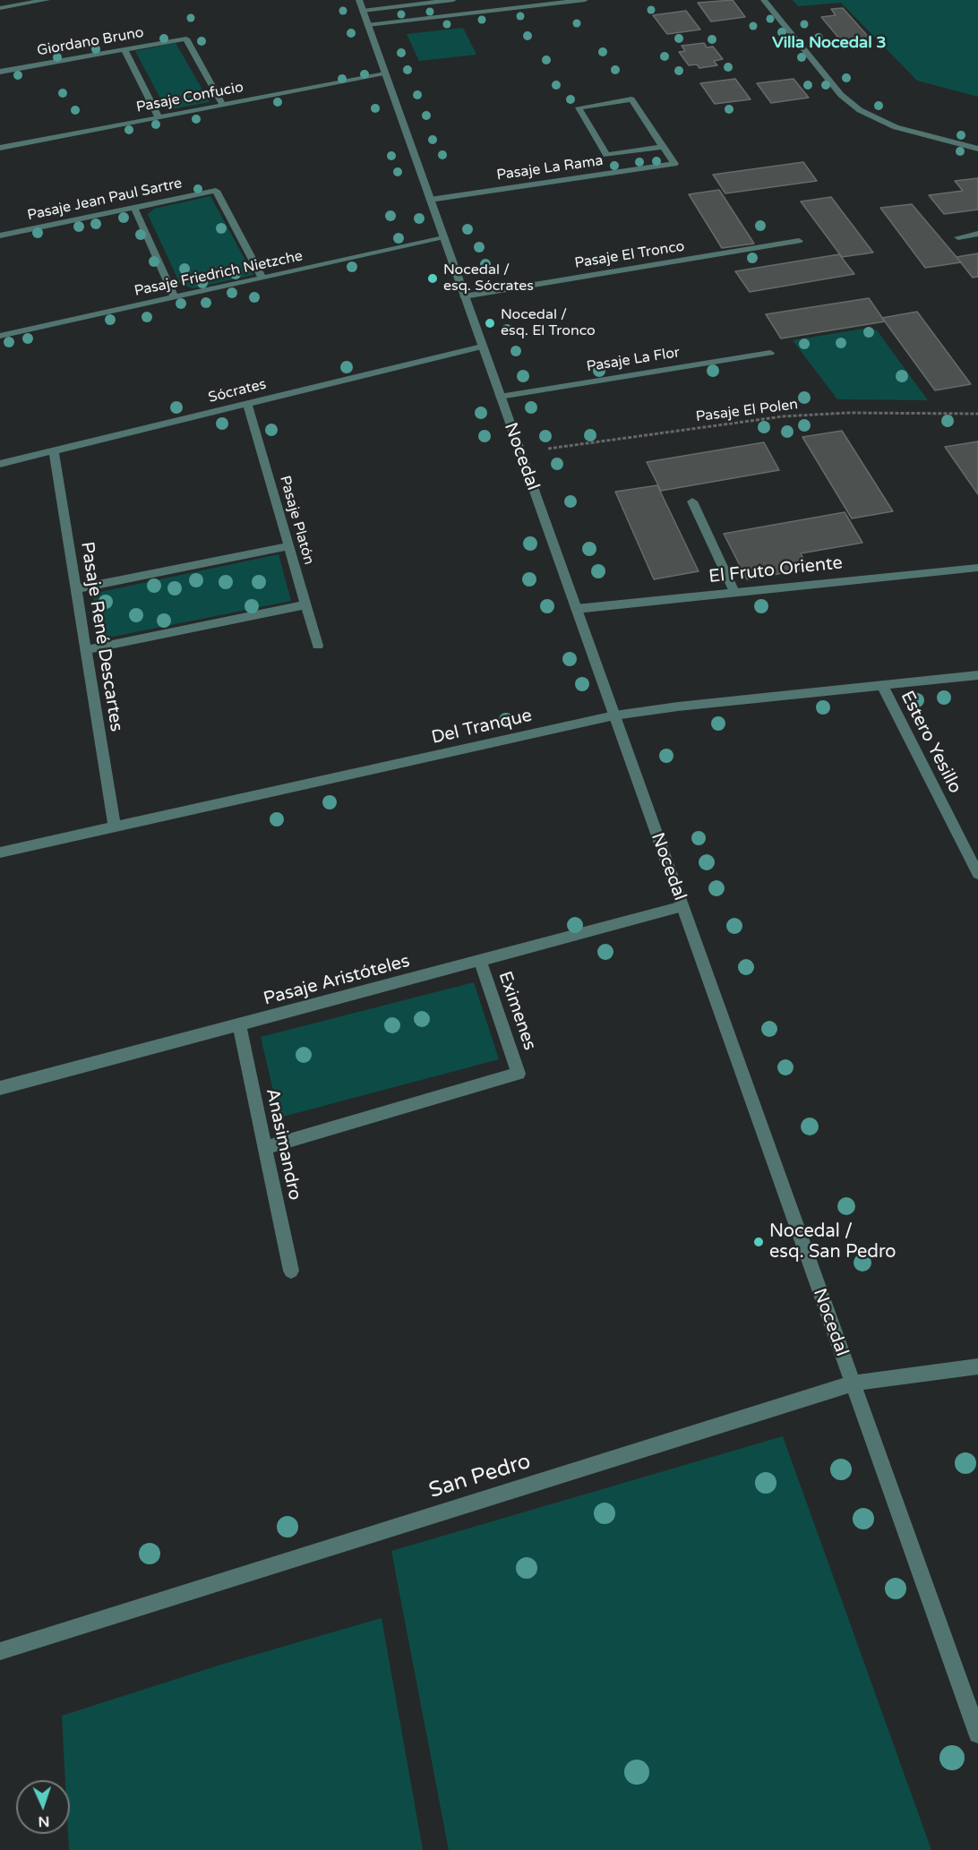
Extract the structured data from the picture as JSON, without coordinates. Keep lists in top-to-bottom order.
{
  "streets": {
    "street": [
      "Giordano Bruno",
      "Pasaje Confucio",
      "Pasaje La Rama",
      "Pasaje Jean Paul Sartre",
      "Pasaje El Tronco",
      "Pasaje Friedrich Nietzche",
      "Pasaje La Flor",
      "Sócrates",
      "Nocedal",
      "Pasaje Platón",
      "El Fruto Oriente",
      "Pasaje René Descartes",
      "Del Tranque",
      "Estero Yesillo",
      "Pasaje Aristóteles",
      "Eximenes",
      "Anasimandro",
      "San Pedro"
    ],
    "path": ["Pasaje El Polen"]
  },
  "crossings": [
    ["Giordano Bruno", "Pasaje Confucio"],
    ["Pasaje Confucio", "Nocedal"],
    ["Pasaje La Rama", "Nocedal"],
    ["Pasaje Jean Paul Sartre", "Pasaje Friedrich Nietzche"],
    ["Pasaje El Tronco", "Nocedal"],
    ["Pasaje Friedrich Nietzche", "Nocedal"],
    ["Pasaje La Flor", "Nocedal"],
    ["Sócrates", "Nocedal"],
    ["Sócrates", "Pasaje Platón"],
    ["Sócrates", "Pasaje René Descartes"],
    ["Pasaje El Polen", "Nocedal"],
    ["Nocedal", "El Fruto Oriente"],
    ["Nocedal", "Del Tranque"],
    ["Nocedal", "Pasaje Aristóteles"],
    ["Nocedal", "San Pedro"],
    ["Pasaje René Descartes", "Del Tranque"],
    ["Del Tranque", "Estero Yesillo"],
    ["Pasaje Aristóteles", "Eximenes"],
    ["Pasaje Aristóteles", "Anasimandro"],
    ["Eximenes", "Anasimandro"]
  ],
  "districts": ["Villa Nocedal 3"],
  "places": ["Nocedal / esq. Sócrates", "Nocedal / esq. El Tronco", "Nocedal / esq. San Pedro"],
  "north": "bottom"
}
